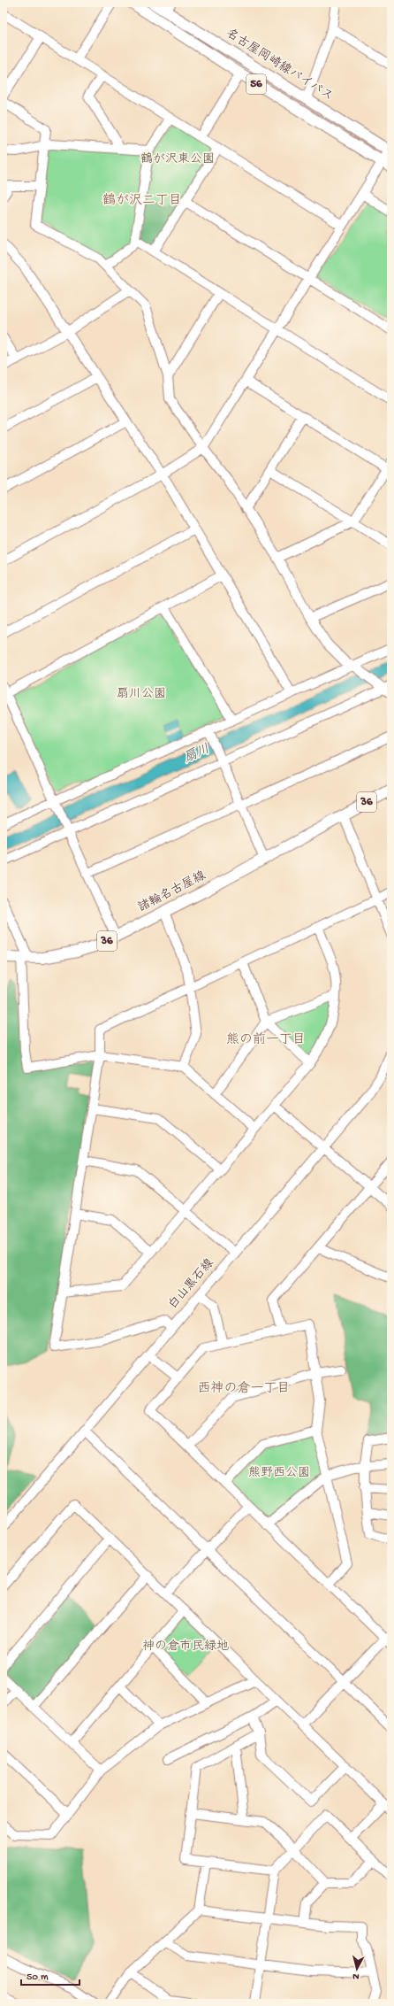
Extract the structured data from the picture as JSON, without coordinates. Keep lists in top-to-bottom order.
{
  "streets": {
    "main road": [
      "名古屋岡崎線バイパス",
      "56",
      "36",
      "諸輪名古屋線"
    ],
    "street": ["白山黒石線"]
  },
  "districts": ["鶴が沢二丁目", "熊の前一丁目", "西神の倉一丁目"],
  "water": ["扇川"],
  "parks": [
    "鶴が沢東公園",
    "扇川公園",
    "熊野西公園",
    "神の倉市民緑地"
  ],
  "scale_bar": "50 m",
  "north": "bottom"
}
